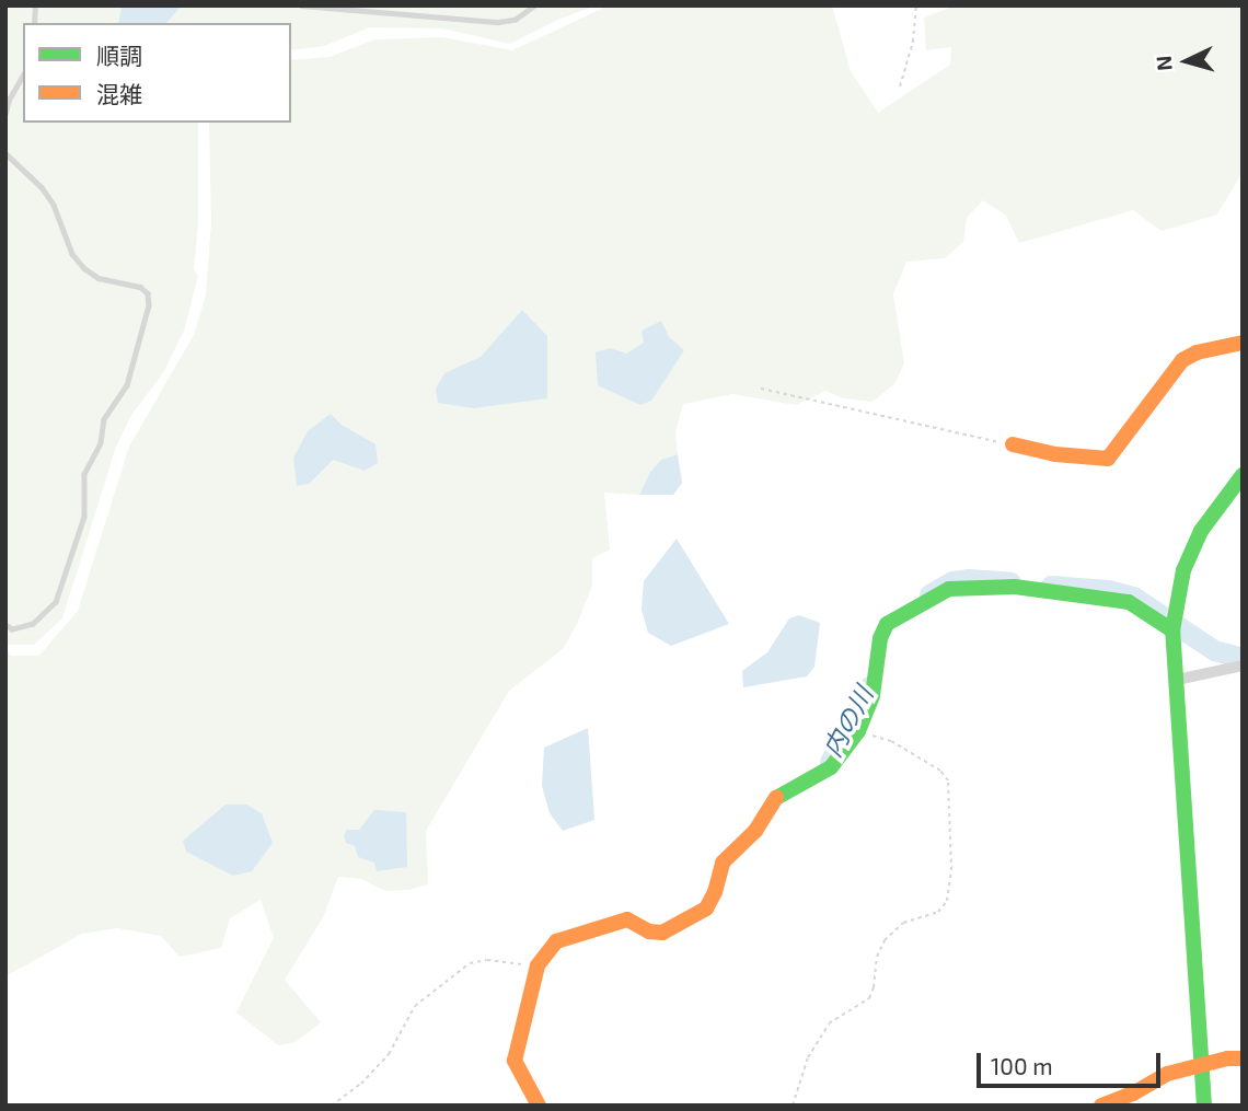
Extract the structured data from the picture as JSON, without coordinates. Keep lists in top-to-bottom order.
{
  "water": ["内の川"],
  "legend": ["順調", "混雑"],
  "scale_bar": "100 m",
  "north": "left"
}
